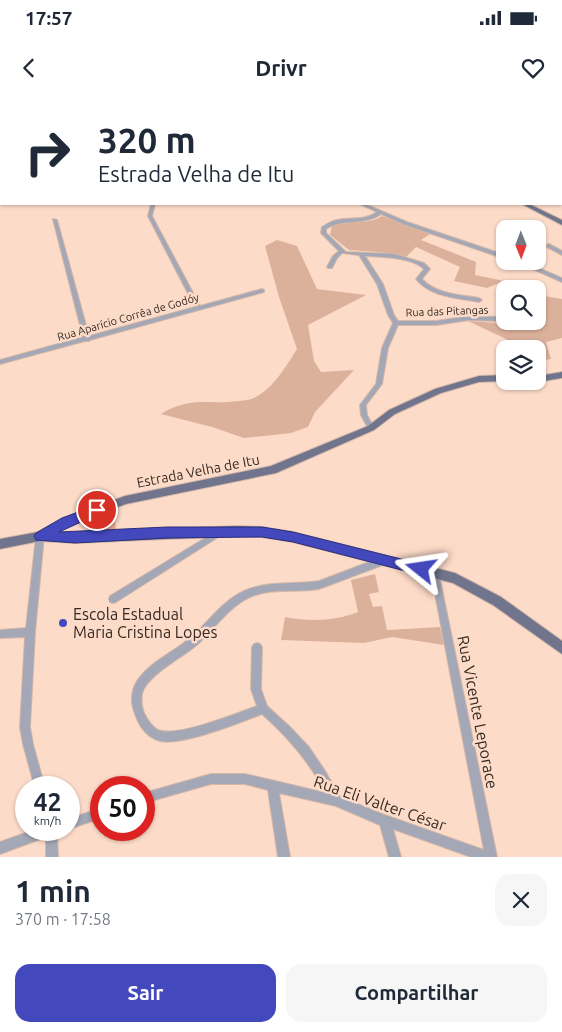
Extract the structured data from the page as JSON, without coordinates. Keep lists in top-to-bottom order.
{
  "streets": {
    "main road": ["Estrada Velha de Itu"],
    "street": [
      "Rua das Pitangas",
      "Rua Aparício Corrêa de Godóy",
      "Rua Vicente Leporace",
      "Rua Eli Valter César"
    ]
  },
  "places": ["Escola Estadual Maria Cristina Lopes"],
  "north": "bottom",
  "page": {
    "status": "17:57",
    "header": "Drivr",
    "turn": ["320 m", "Estrada Velha de Itu"],
    "speed": "42 km/h",
    "limit": "50",
    "heading": ["1 min", "370 m · 17:58"],
    "buttons": ["Sair", "Compartilhar"]
  }
}
